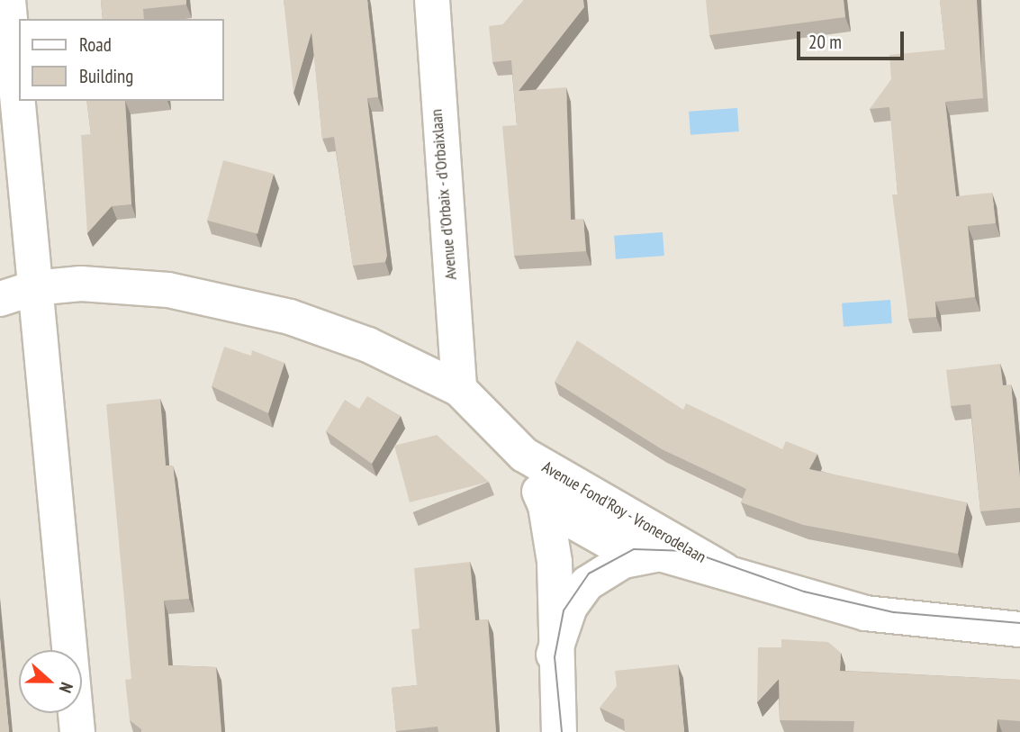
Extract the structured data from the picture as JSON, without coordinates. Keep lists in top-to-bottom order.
{
  "streets": {
    "street": ["Avenue d'Orbaix - d'Orbaixlaan", "Avenue Fond'Roy - Vronerodelaan"]
  },
  "crossings": [
    ["Avenue d'Orbaix - d'Orbaixlaan", "Avenue Fond'Roy - Vronerodelaan"]
  ],
  "legend": ["Road", "Building"],
  "scale_bar": "20 m",
  "north": "right"
}
